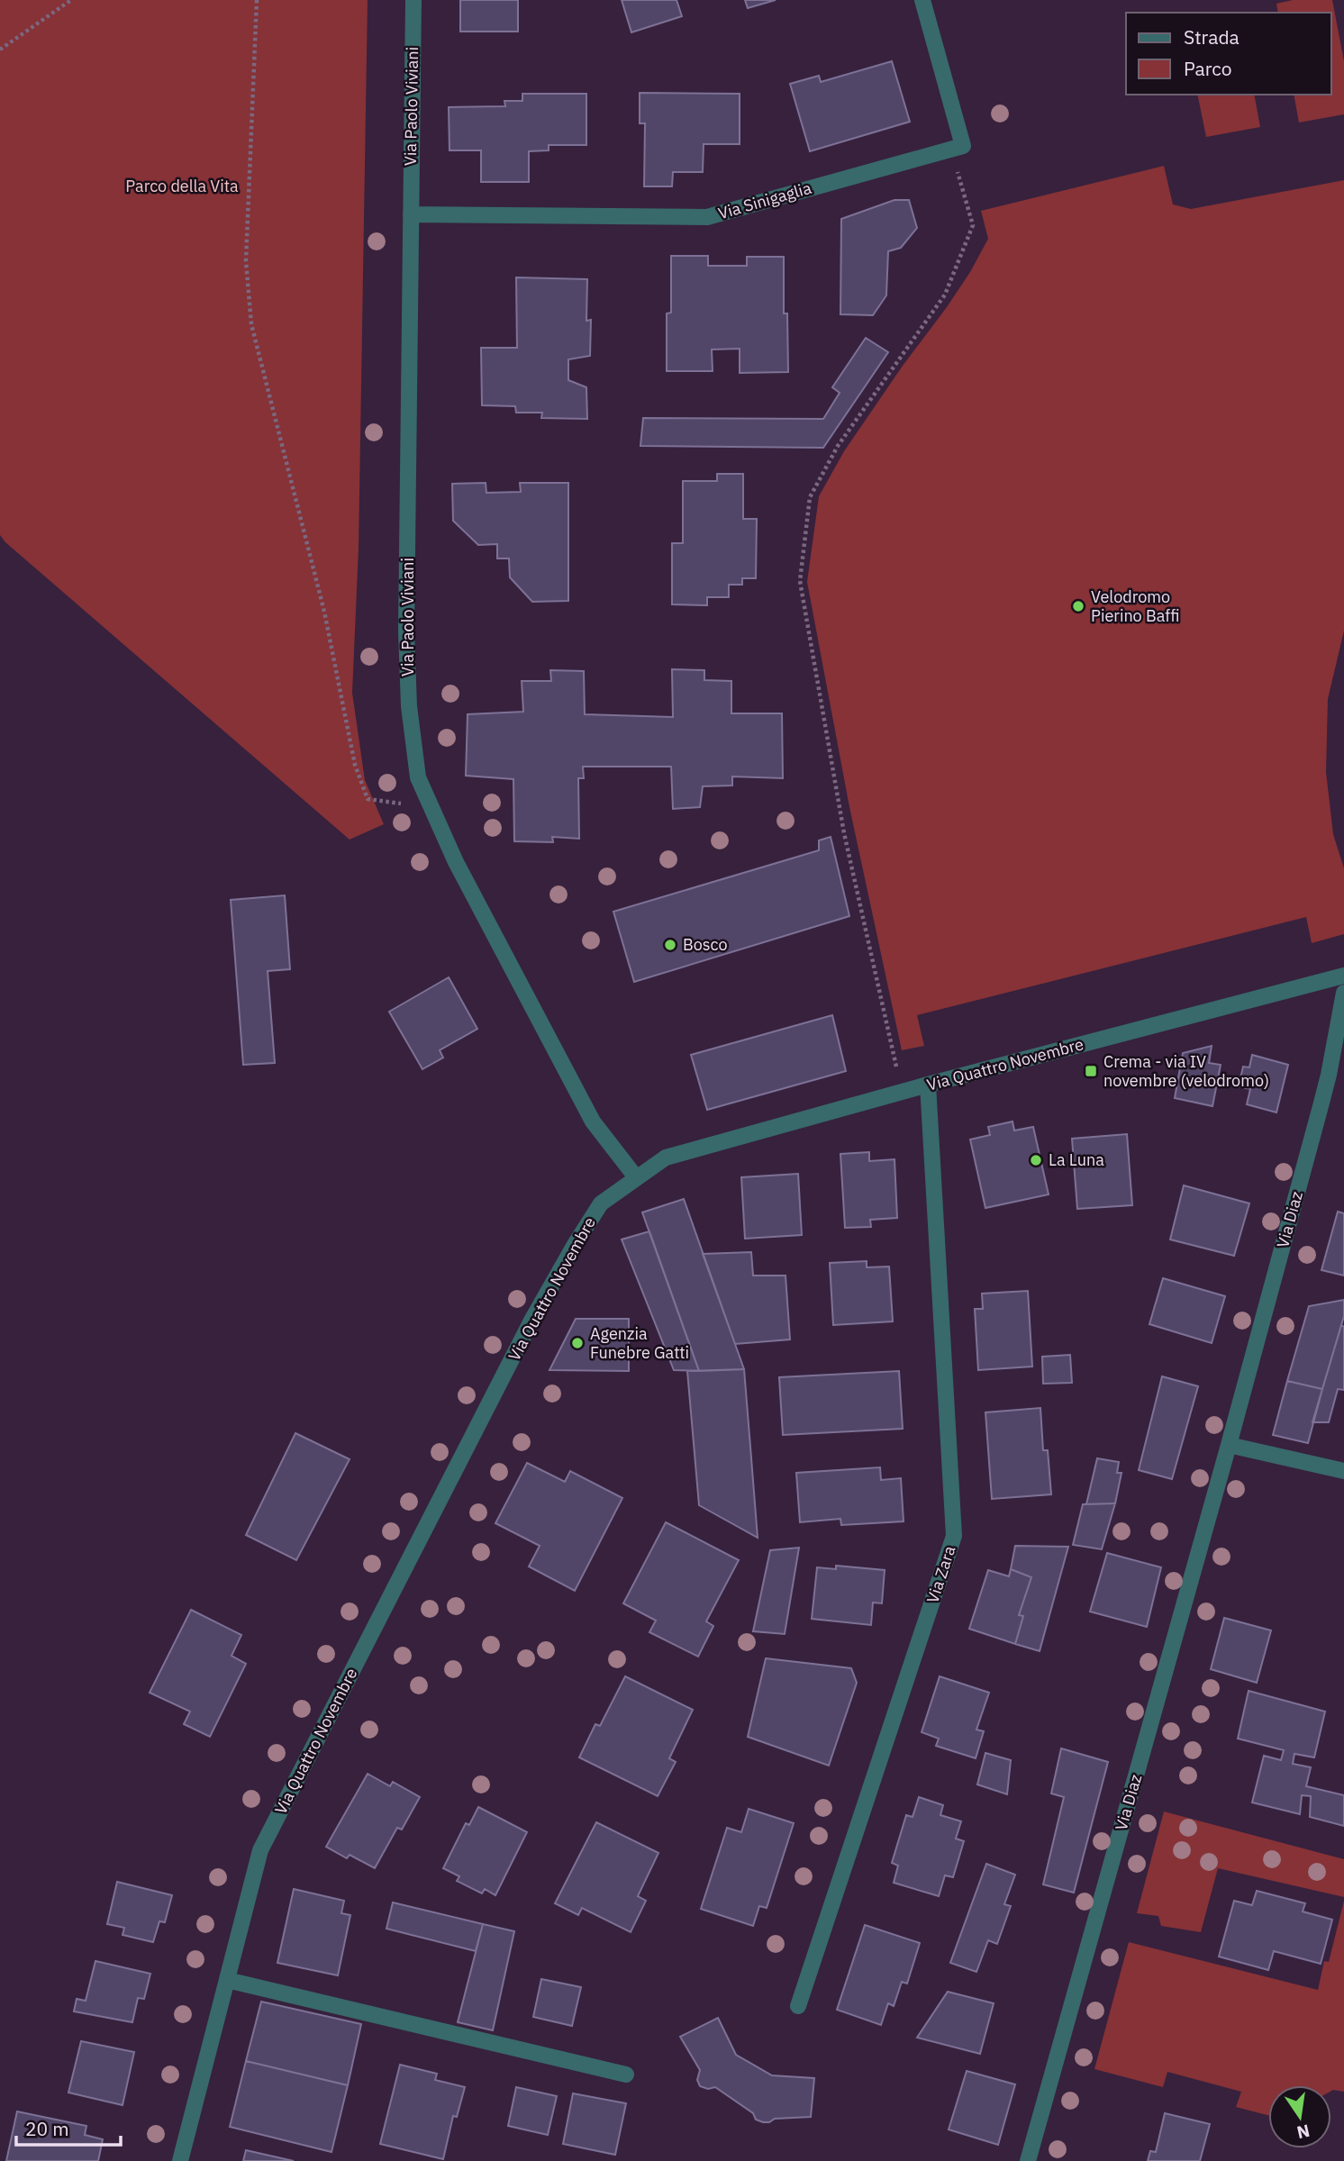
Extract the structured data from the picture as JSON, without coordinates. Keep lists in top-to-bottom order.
{
  "streets": {
    "street": [
      "Via Paolo Viviani",
      "Via Sinigaglia",
      "Via Quattro Novembre",
      "Via Diaz",
      "Via Zara"
    ]
  },
  "crossings": [
    ["Via Paolo Viviani", "Via Sinigaglia"],
    ["Via Paolo Viviani", "Via Quattro Novembre"],
    ["Via Quattro Novembre", "Via Zara"]
  ],
  "parks": ["Parco della Vita"],
  "places": {
    "other": [
      "Velodromo Pierino Baffi",
      "Bosco",
      "La Luna",
      "Agenzia Funebre Gatti"
    ],
    "transit": ["Crema - via IV novembre (velodromo)"]
  },
  "legend": ["Strada", "Parco"],
  "scale_bar": "20 m",
  "north": "bottom"
}
